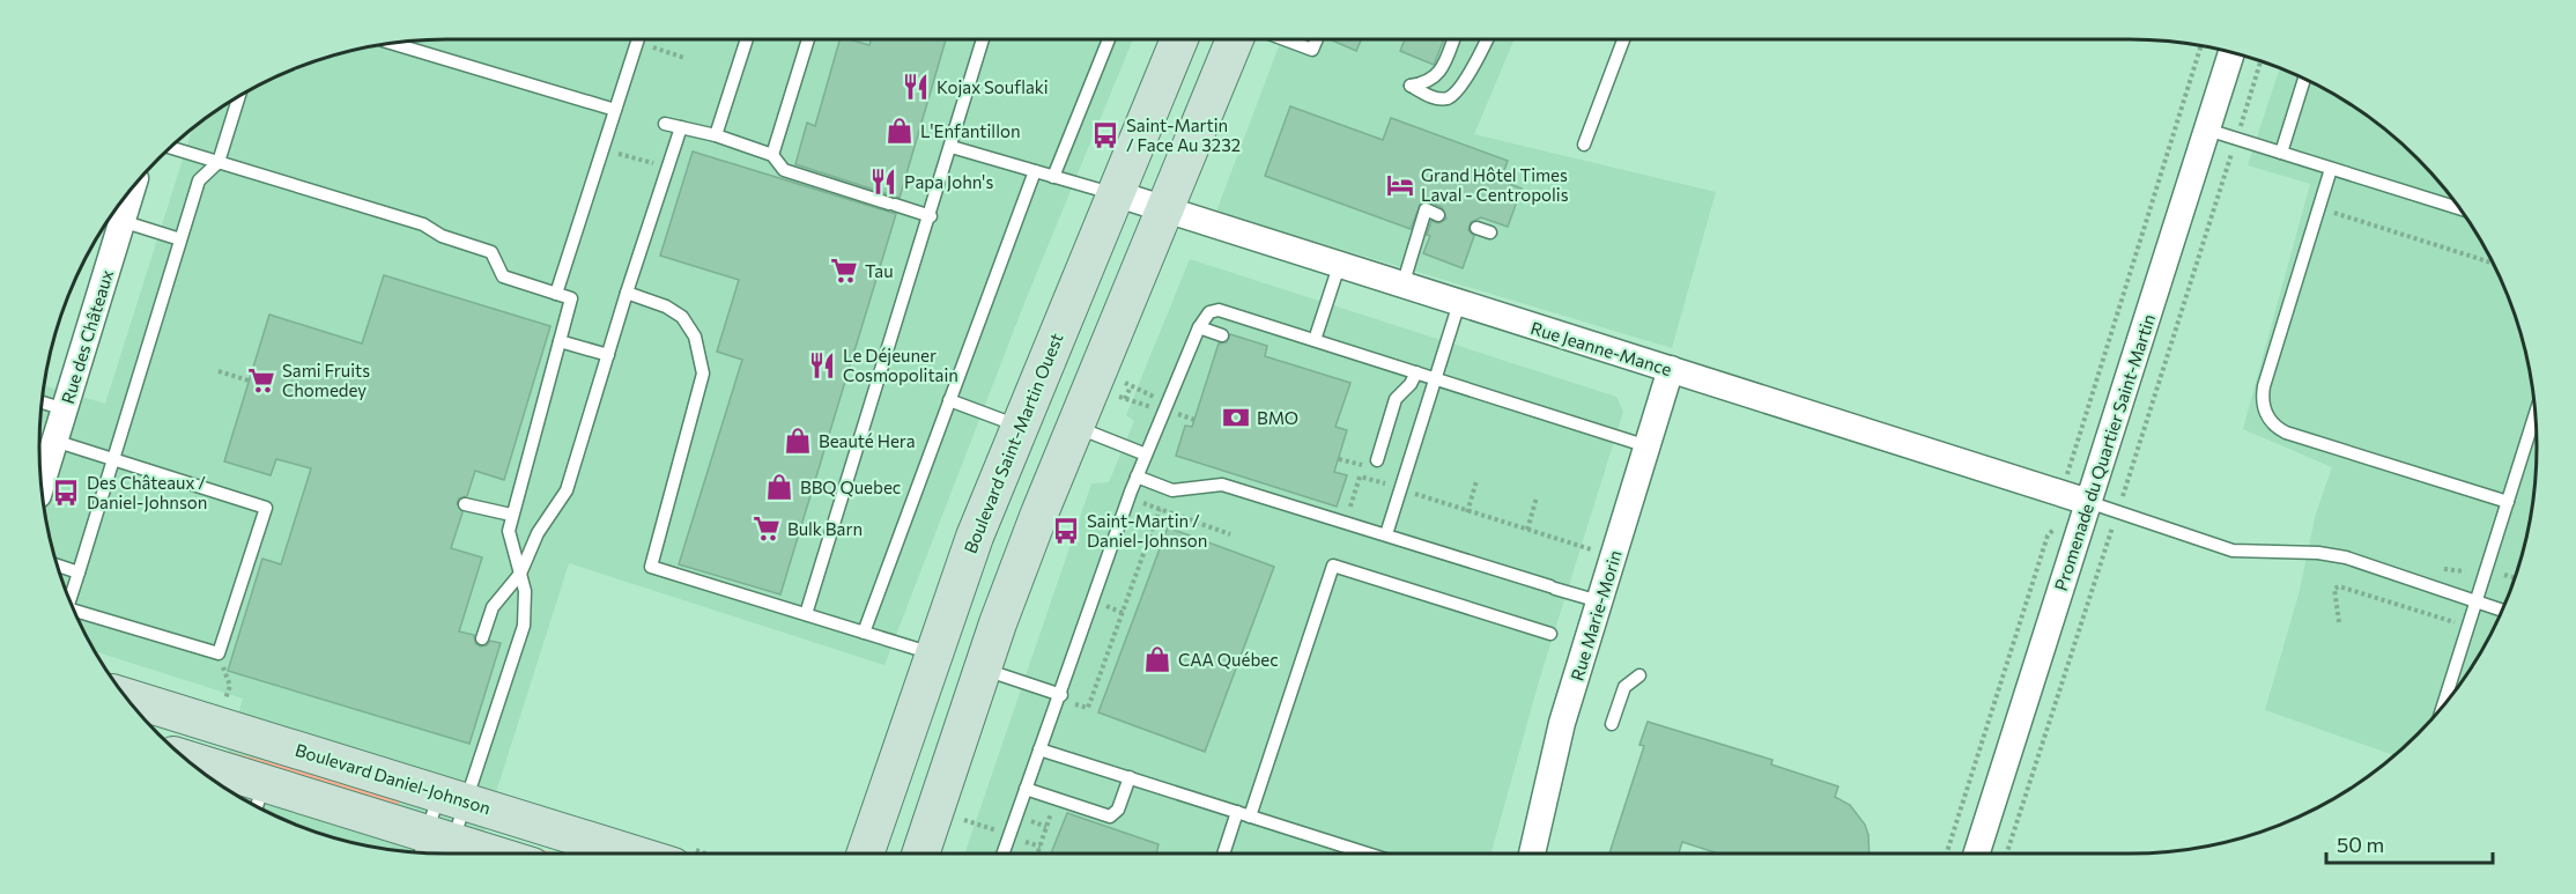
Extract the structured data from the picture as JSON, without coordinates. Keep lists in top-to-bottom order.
{
  "streets": {
    "main road": ["Boulevard Saint-Martin Ouest", "Boulevard Daniel-Johnson"],
    "street": [
      "Rue des Châteaux",
      "Rue Jeanne-Mance",
      "Promenade du Quartier Saint-Martin",
      "Rue Marie-Morin"
    ]
  },
  "crossings": [
    ["Rue Jeanne-Mance", "Boulevard Saint-Martin Ouest"],
    ["Rue Jeanne-Mance", "Promenade du Quartier Saint-Martin"],
    ["Rue Jeanne-Mance", "Rue Marie-Morin"]
  ],
  "places": {
    "restaurant": ["Kojax Souflaki", "Papa John's", "Le Déjeuner Cosmopolitain"],
    "shop": [
      "L'Enfantillon",
      "Beauté Hera",
      "BBQ Quebec",
      "CAA Québec"
    ],
    "bus stop": ["Saint-Martin / Face Au 3232", "Des Châteaux / Daniel-Johnson", "Saint-Martin / Daniel-Johnson"],
    "hotel": ["Grand Hôtel Times Laval - Centropolis"],
    "supermarket": ["Tau", "Sami Fruits Chomedey", "Bulk Barn"],
    "bank": ["BMO"]
  },
  "scale_bar": "50 m"
}
